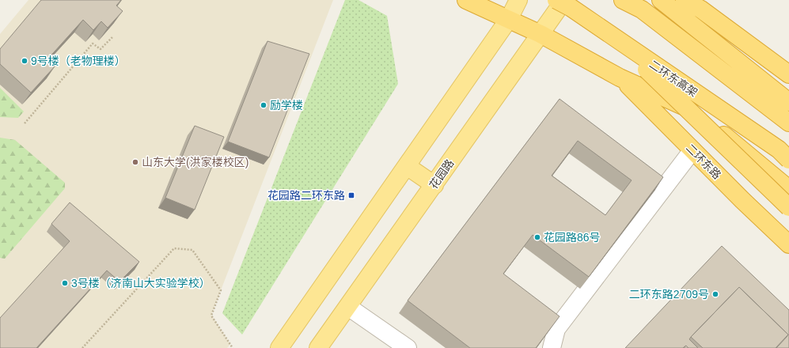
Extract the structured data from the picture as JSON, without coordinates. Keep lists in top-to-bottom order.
{
  "streets": {
    "highway": ["二环东高架", "二环东路"],
    "main road": ["花园路"]
  },
  "crossings": [
    ["二环东路", "花园路"]
  ],
  "places": {
    "other": [
      "9号楼（老物理楼）",
      "励学楼",
      "山东大学(洪家楼校区)",
      "花园路86号",
      "3号楼（济南山大实验学校）",
      "二环东路2709号"
    ],
    "transit": ["花园路二环东路"]
  }
}
